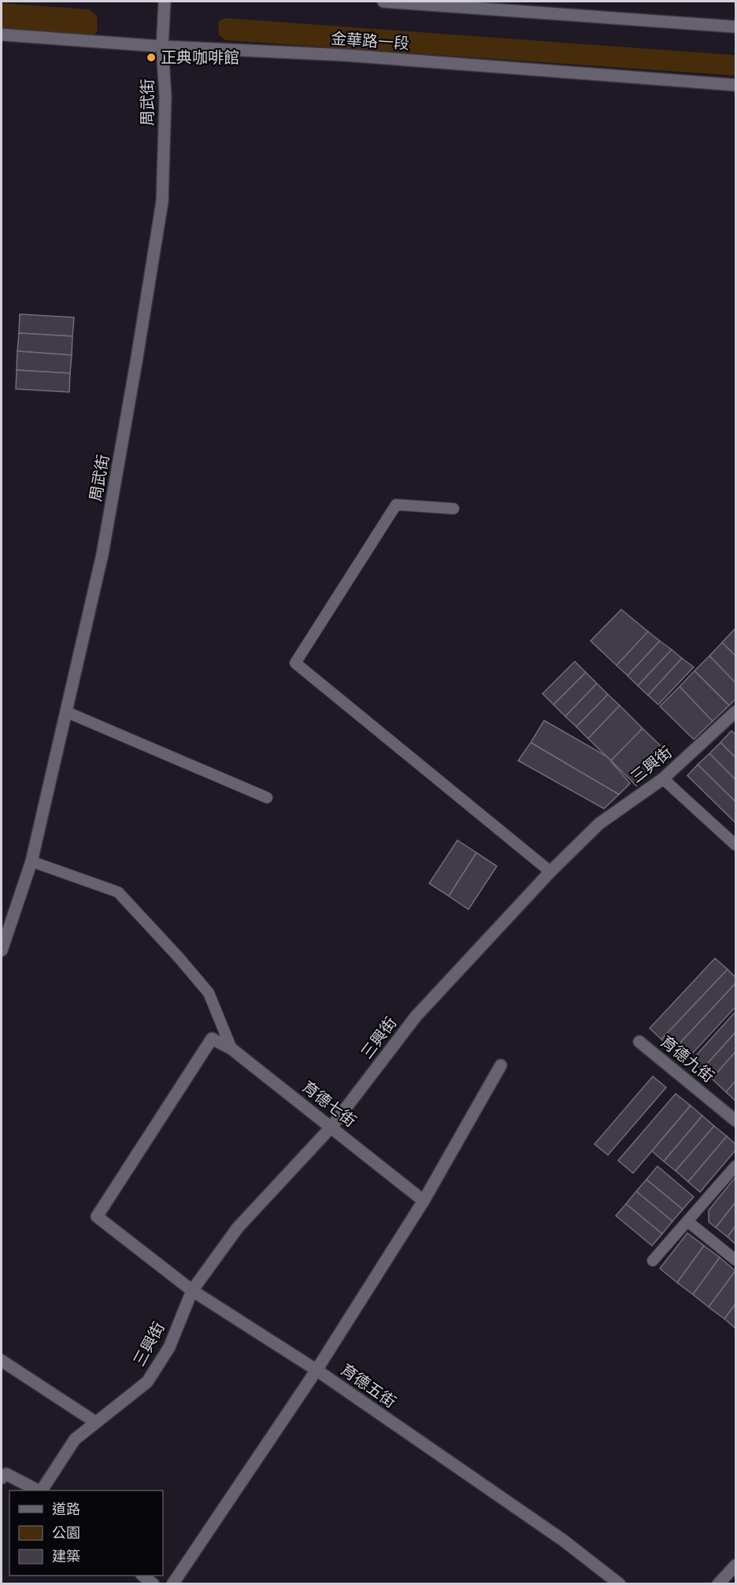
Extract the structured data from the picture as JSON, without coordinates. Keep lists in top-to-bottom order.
{
  "streets": {
    "street": [
      "金華路一段",
      "周武街",
      "三興街",
      "育德九街",
      "育德七街",
      "育德五街"
    ]
  },
  "crossings": [
    ["金華路一段", "周武街"],
    ["三興街", "育德七街"],
    ["三興街", "育德五街"],
    ["育德七街", "育德五街"]
  ],
  "places": ["正典咖啡館"],
  "legend": ["道路", "公園", "建築"]
}
